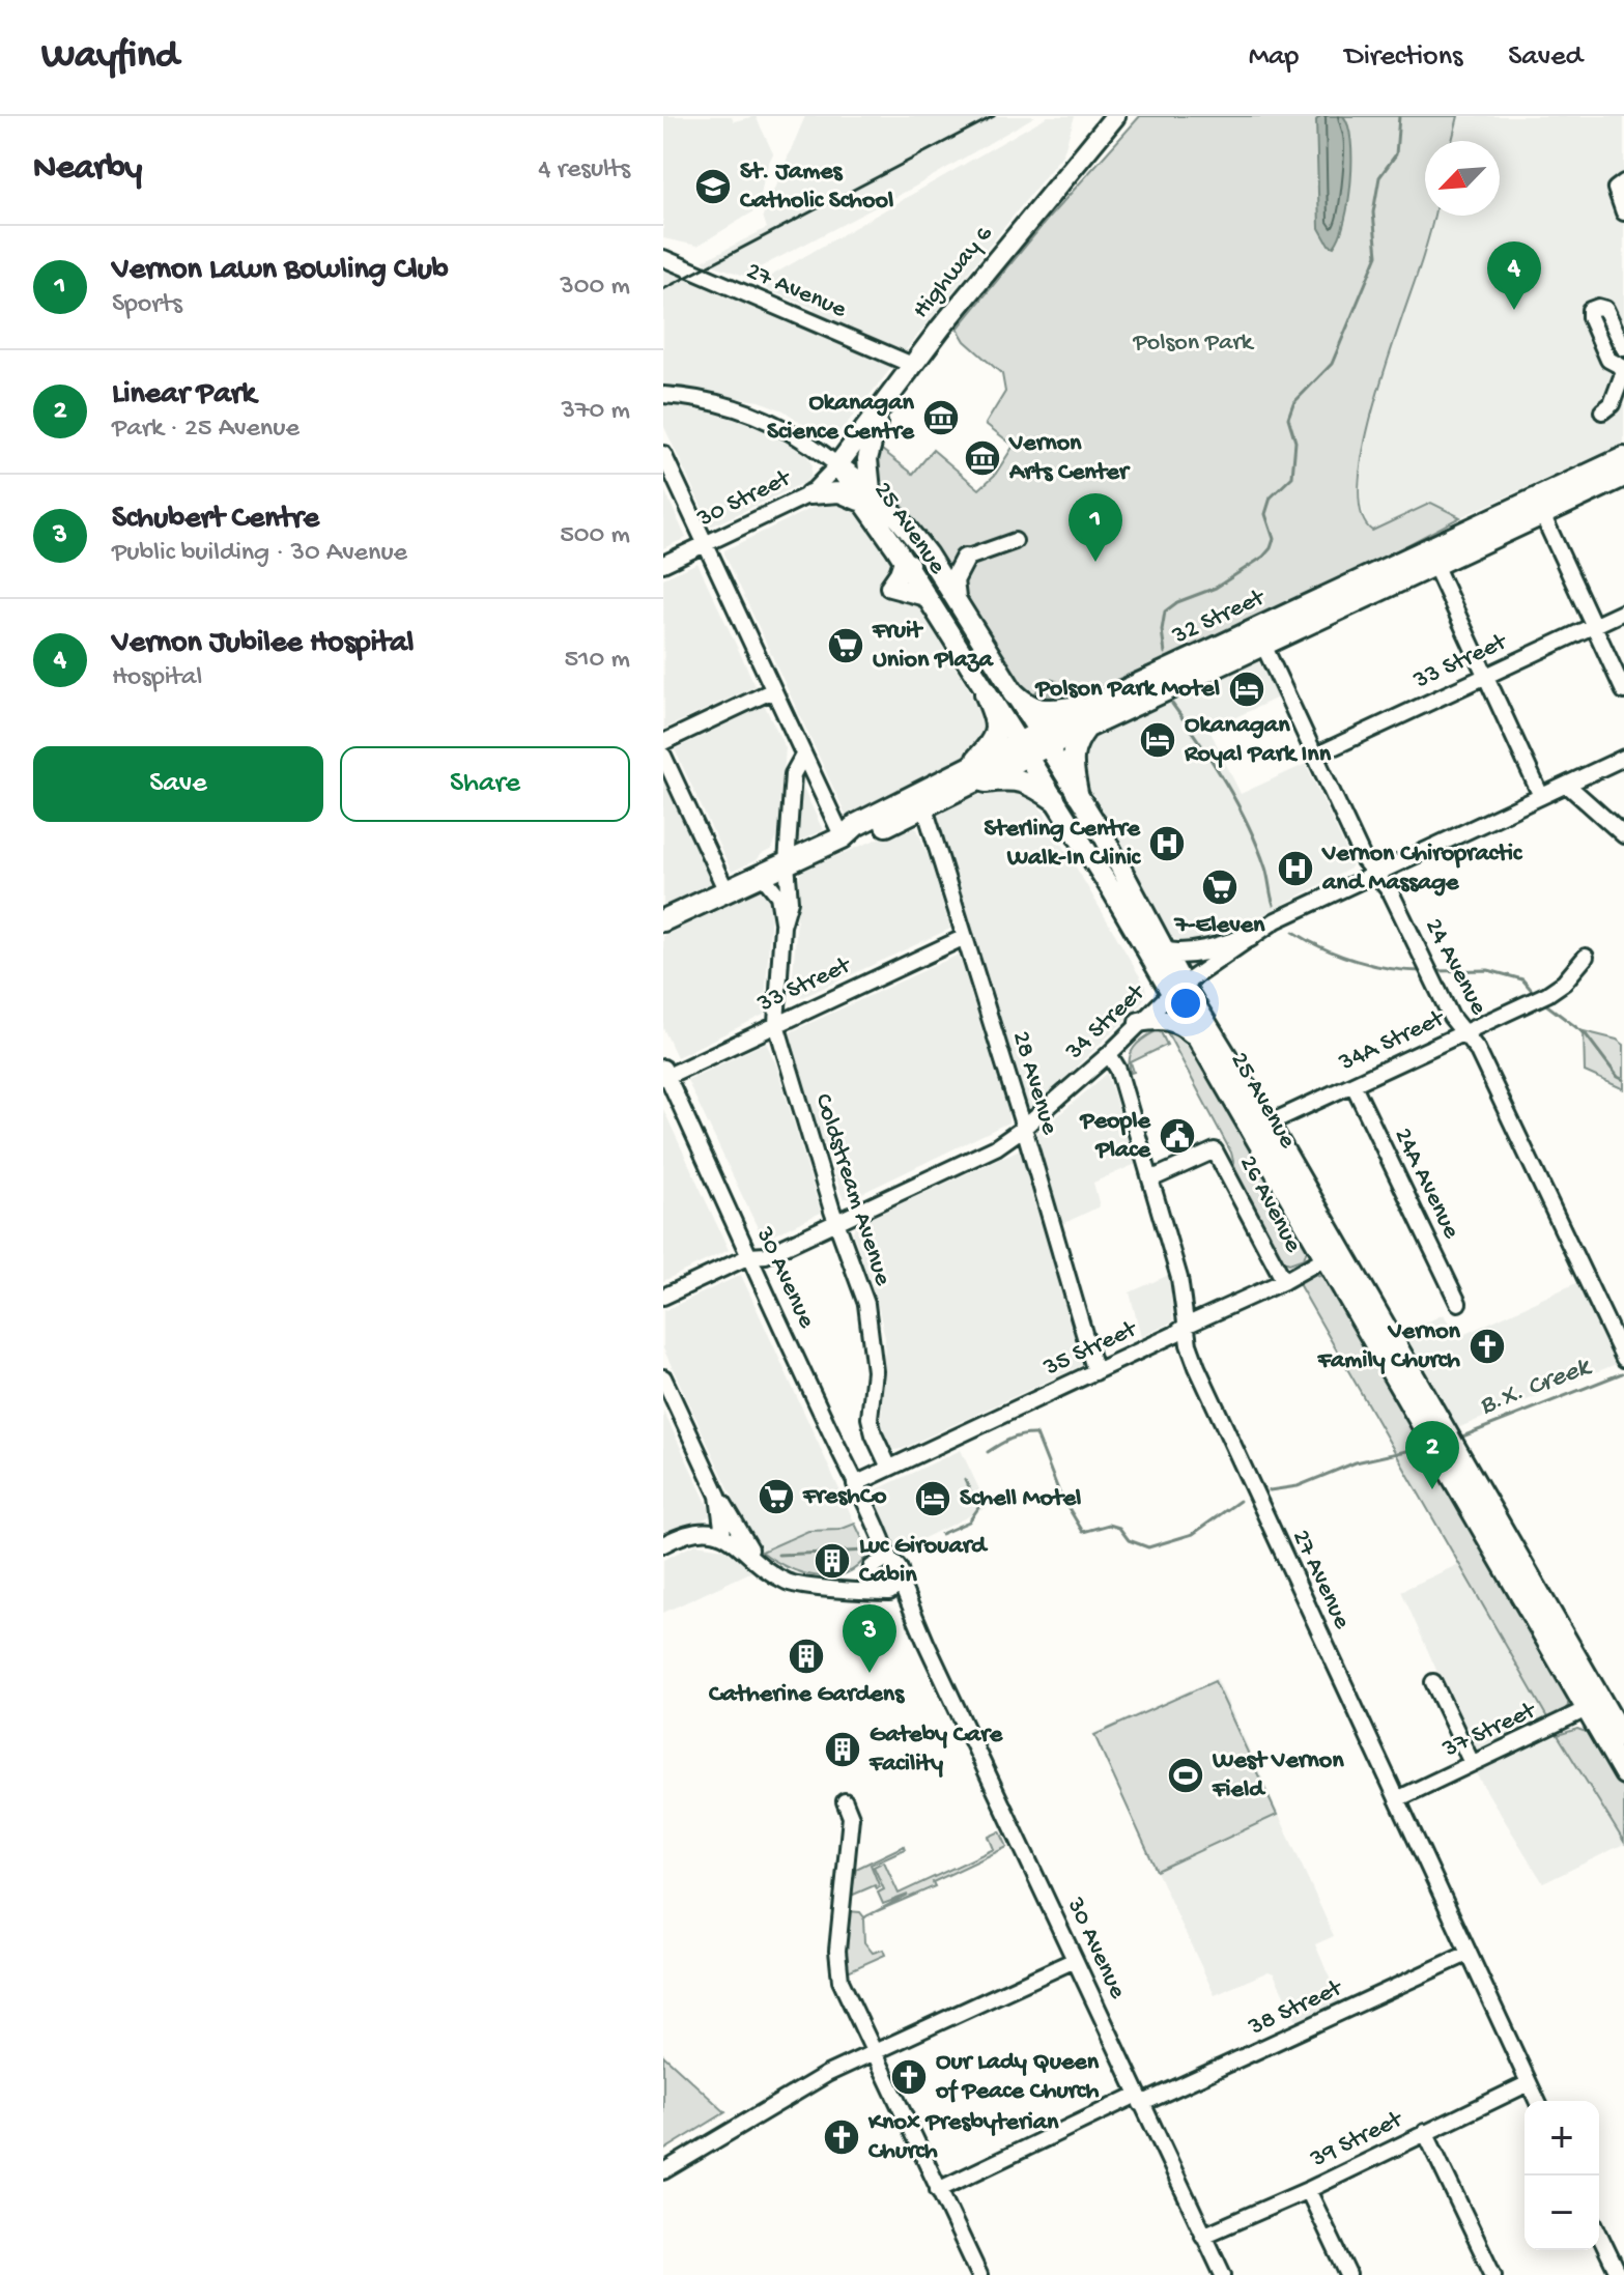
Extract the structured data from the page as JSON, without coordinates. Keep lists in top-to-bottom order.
{
  "streets": {
    "highway": ["32 Street"],
    "main road": ["Highway 6", "25 Avenue"],
    "street": [
      "27 Avenue",
      "30 Street",
      "33 Street",
      "24 Avenue",
      "34 Street",
      "34A Street",
      "28 Avenue",
      "24A Avenue",
      "Coldstream Avenue",
      "26 Avenue",
      "30 Avenue",
      "35 Street",
      "37 Street",
      "38 Street",
      "39 Street"
    ]
  },
  "crossings": [
    ["Highway 6", "27 Avenue"],
    ["Highway 6", "30 Street"],
    ["Highway 6", "25 Avenue"],
    ["27 Avenue", "34 Street"],
    ["27 Avenue", "26 Avenue"],
    ["27 Avenue", "35 Street"],
    ["27 Avenue", "37 Street"],
    ["27 Avenue", "38 Street"],
    ["27 Avenue", "39 Street"],
    ["30 Street", "25 Avenue"],
    ["25 Avenue", "32 Street"],
    ["25 Avenue", "34 Street"],
    ["25 Avenue", "34A Street"],
    ["25 Avenue", "35 Street"],
    ["25 Avenue", "37 Street"],
    ["32 Street", "24 Avenue"],
    ["32 Street", "28 Avenue"],
    ["32 Street", "Coldstream Avenue"],
    ["33 Street", "24 Avenue"],
    ["33 Street", "28 Avenue"],
    ["33 Street", "Coldstream Avenue"],
    ["33 Street", "30 Avenue"],
    ["24 Avenue", "34 Street"],
    ["24 Avenue", "34A Street"],
    ["34 Street", "28 Avenue"],
    ["34 Street", "Coldstream Avenue"],
    ["34 Street", "30 Avenue"],
    ["34A Street", "24A Avenue"],
    ["28 Avenue", "35 Street"],
    ["Coldstream Avenue", "35 Street"],
    ["26 Avenue", "35 Street"],
    ["30 Avenue", "35 Street"],
    ["30 Avenue", "38 Street"],
    ["30 Avenue", "39 Street"]
  ],
  "water": ["B.X. Creek"],
  "parks": ["Polson Park"],
  "places": {
    "school or university": ["St. James Catholic School"],
    "museum": ["Okanagan Science Centre", "Vernon Arts Center"],
    "supermarket": ["Fruit Union Plaza", "7-Eleven", "FreshCo"],
    "hotel": ["Polson Park Motel", "Okanagan Royal Park Inn", "Schell Motel"],
    "hospital": ["Sterling Centre Walk-In Clinic", "Vernon Chiropractic and Massage"],
    "public building": ["People Place"],
    "church": ["Vernon Family Church", "Our Lady Queen of Peace Church", "Knox Presbyterian Church"],
    "building": ["Luc Girouard Cabin", "Catherine Gardens", "Gateby Care Facility"],
    "sports": ["West Vernon Field"]
  },
  "north": "bottom left",
  "page": {
    "header": "Wayfind",
    "nav": ["Map", "Directions", "Saved"],
    "heading": ["Nearby", "4 results"],
    "list": [
      {
        "mark": "1",
        "name": "Vernon Lawn Bowling Club",
        "note": "Sports",
        "value": "300 m"
      },
      {
        "mark": "2",
        "name": "Linear Park",
        "note": "Park · 25 Avenue",
        "value": "370 m"
      },
      {
        "mark": "3",
        "name": "Schubert Centre",
        "note": "Public building · 30 Avenue",
        "value": "500 m"
      },
      {
        "mark": "4",
        "name": "Vernon Jubilee Hospital",
        "note": "Hospital",
        "value": "510 m"
      }
    ],
    "pins": [
      "4",
      "1",
      "2",
      "3"
    ],
    "buttons": ["Save", "Share"],
    "map_buttons": ["+", "−"]
  }
}
